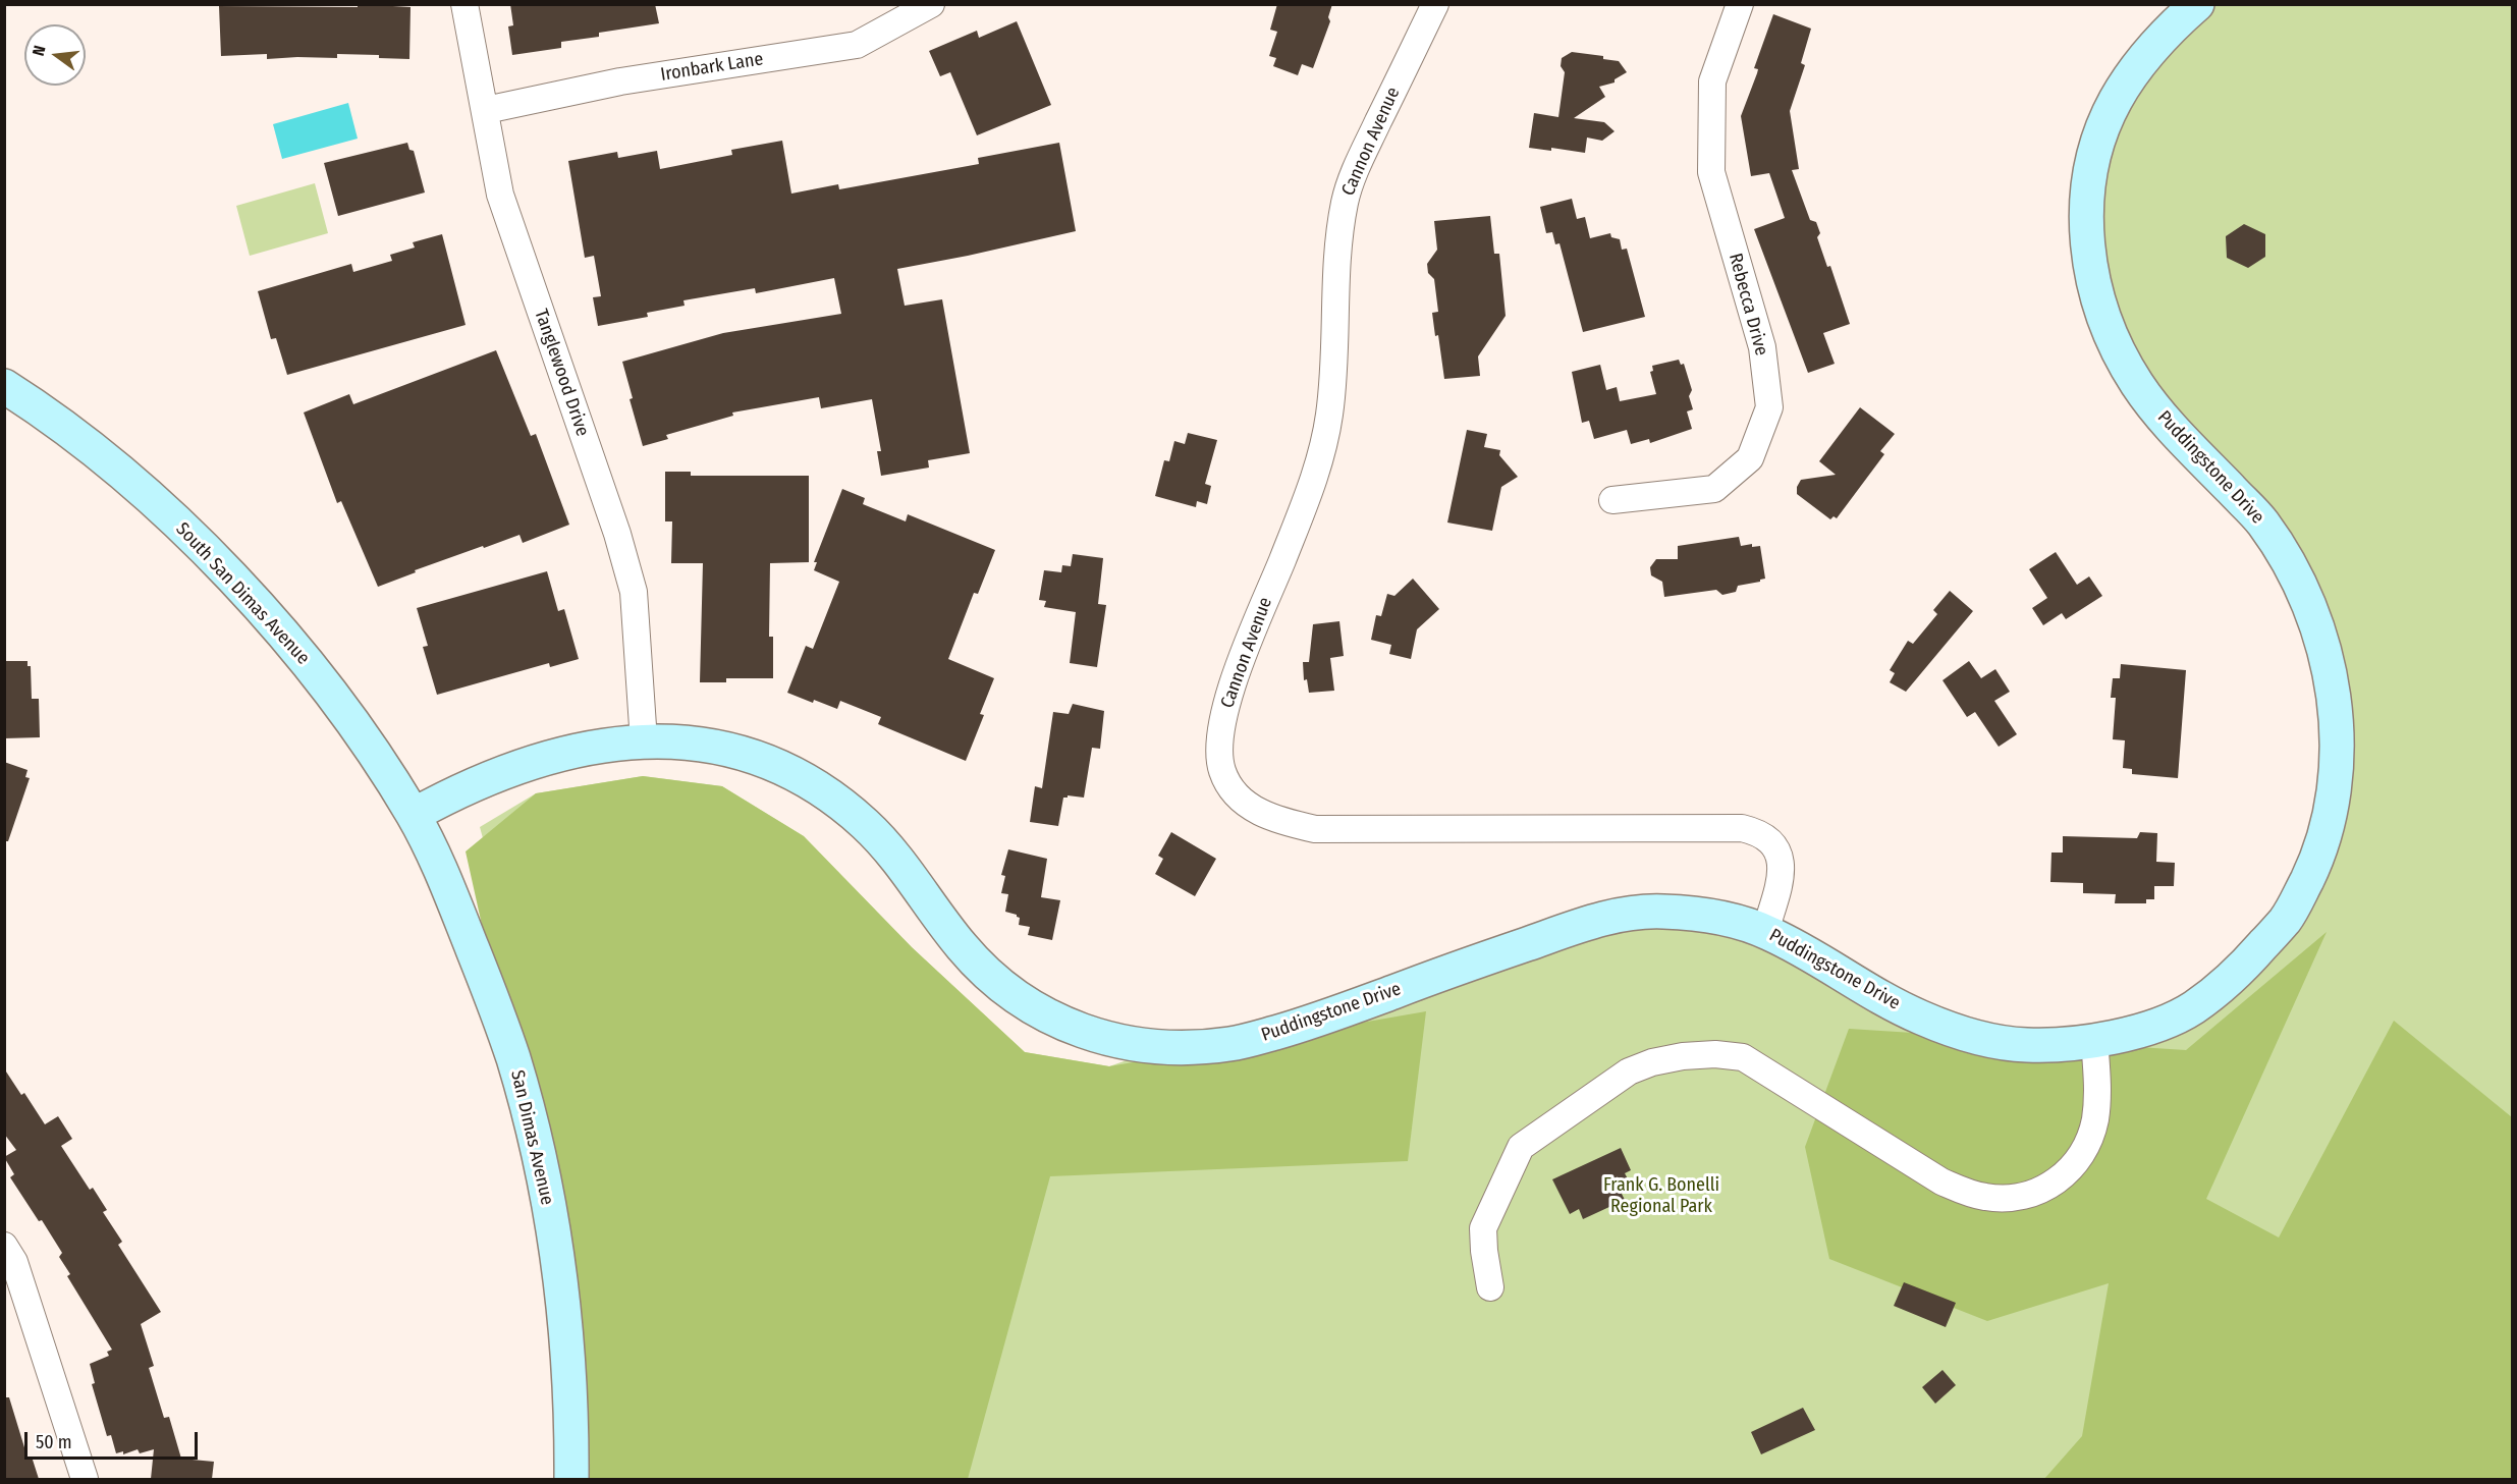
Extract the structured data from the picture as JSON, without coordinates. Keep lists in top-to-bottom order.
{
  "streets": {
    "street": [
      "Ironbark Lane",
      "Cannon Avenue",
      "Rebecca Drive",
      "Tanglewood Drive",
      "Puddingstone Drive",
      "South San Dimas Avenue",
      "San Dimas Avenue"
    ]
  },
  "crossings": [
    ["Ironbark Lane", "Tanglewood Drive"],
    ["Cannon Avenue", "Puddingstone Drive"],
    ["Tanglewood Drive", "Puddingstone Drive"],
    ["Puddingstone Drive", "South San Dimas Avenue"],
    ["Puddingstone Drive", "San Dimas Avenue"],
    ["South San Dimas Avenue", "San Dimas Avenue"]
  ],
  "parks": ["Frank G. Bonelli Regional Park"],
  "scale_bar": "50 m",
  "north": "left"
}
